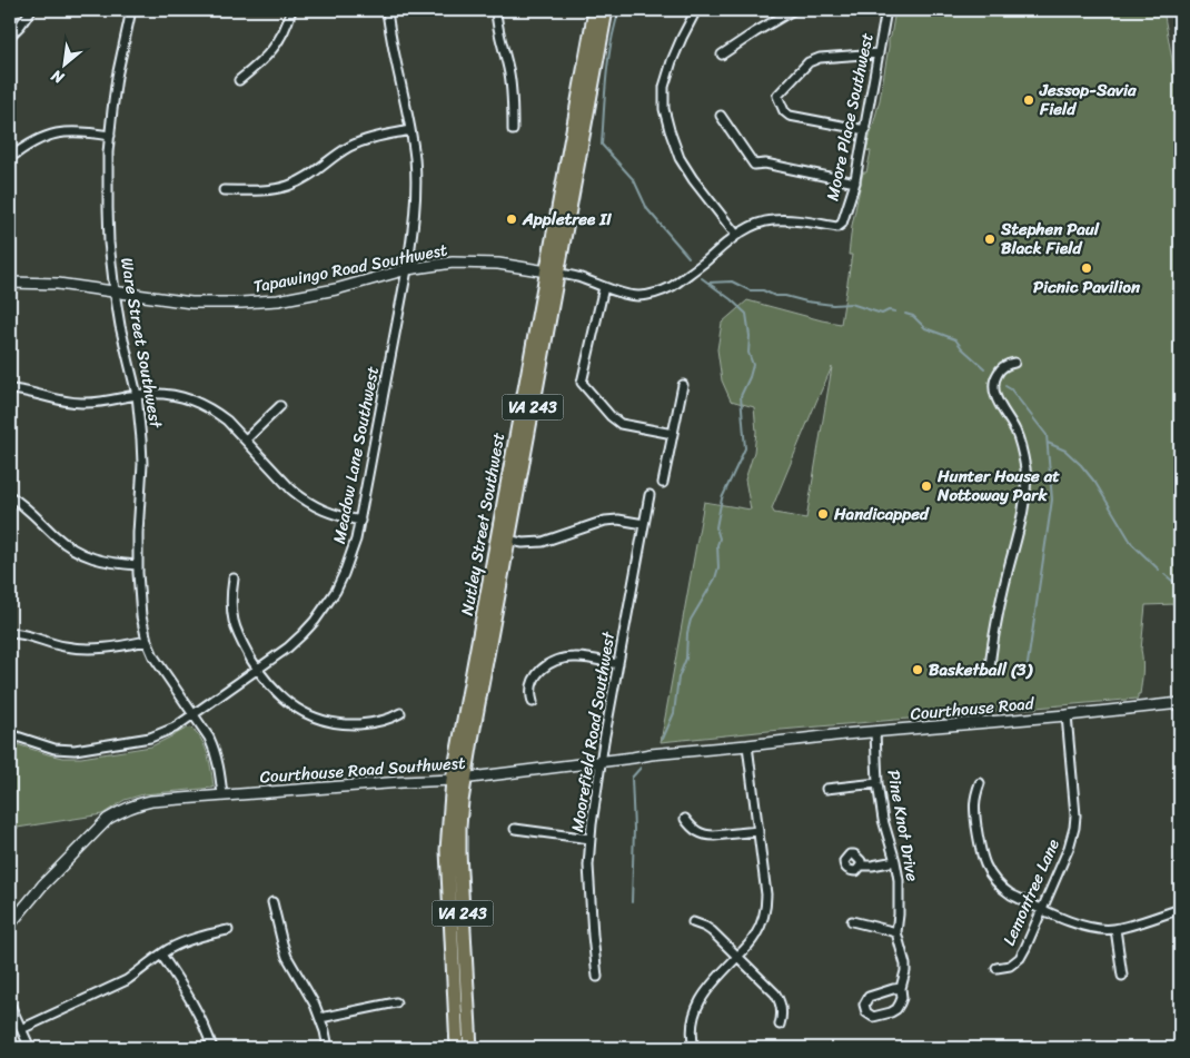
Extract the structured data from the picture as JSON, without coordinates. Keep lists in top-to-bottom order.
{
  "streets": {
    "main road": ["VA 243", "Nutley Street Southwest"],
    "street": [
      "Moore Place Southwest",
      "Tapawingo Road Southwest",
      "Ware Street Southwest",
      "Meadow Lane Southwest",
      "Courthouse Road",
      "Moorefield Road Southwest",
      "Courthouse Road Southwest",
      "Pine Knot Drive",
      "Lemontree Lane"
    ]
  },
  "crossings": [
    ["Moore Place Southwest", "Tapawingo Road Southwest"],
    ["Tapawingo Road Southwest", "Ware Street Southwest"],
    ["Tapawingo Road Southwest", "Meadow Lane Southwest"],
    ["Tapawingo Road Southwest", "Nutley Street Southwest"],
    ["Ware Street Southwest", "Meadow Lane Southwest"],
    ["Ware Street Southwest", "Courthouse Road Southwest"],
    ["Nutley Street Southwest", "Courthouse Road Southwest"],
    ["Courthouse Road", "Courthouse Road Southwest"],
    ["Courthouse Road", "Pine Knot Drive"],
    ["Courthouse Road", "Lemontree Lane"],
    ["Moorefield Road Southwest", "Courthouse Road Southwest"]
  ],
  "places": [
    "Jessop-Savia Field",
    "Appletree II",
    "Stephen Paul Black Field",
    "Picnic Pavilion",
    "Hunter House at Nottoway Park",
    "Handicapped",
    "Basketball (3)"
  ],
  "north": "bottom left"
}
